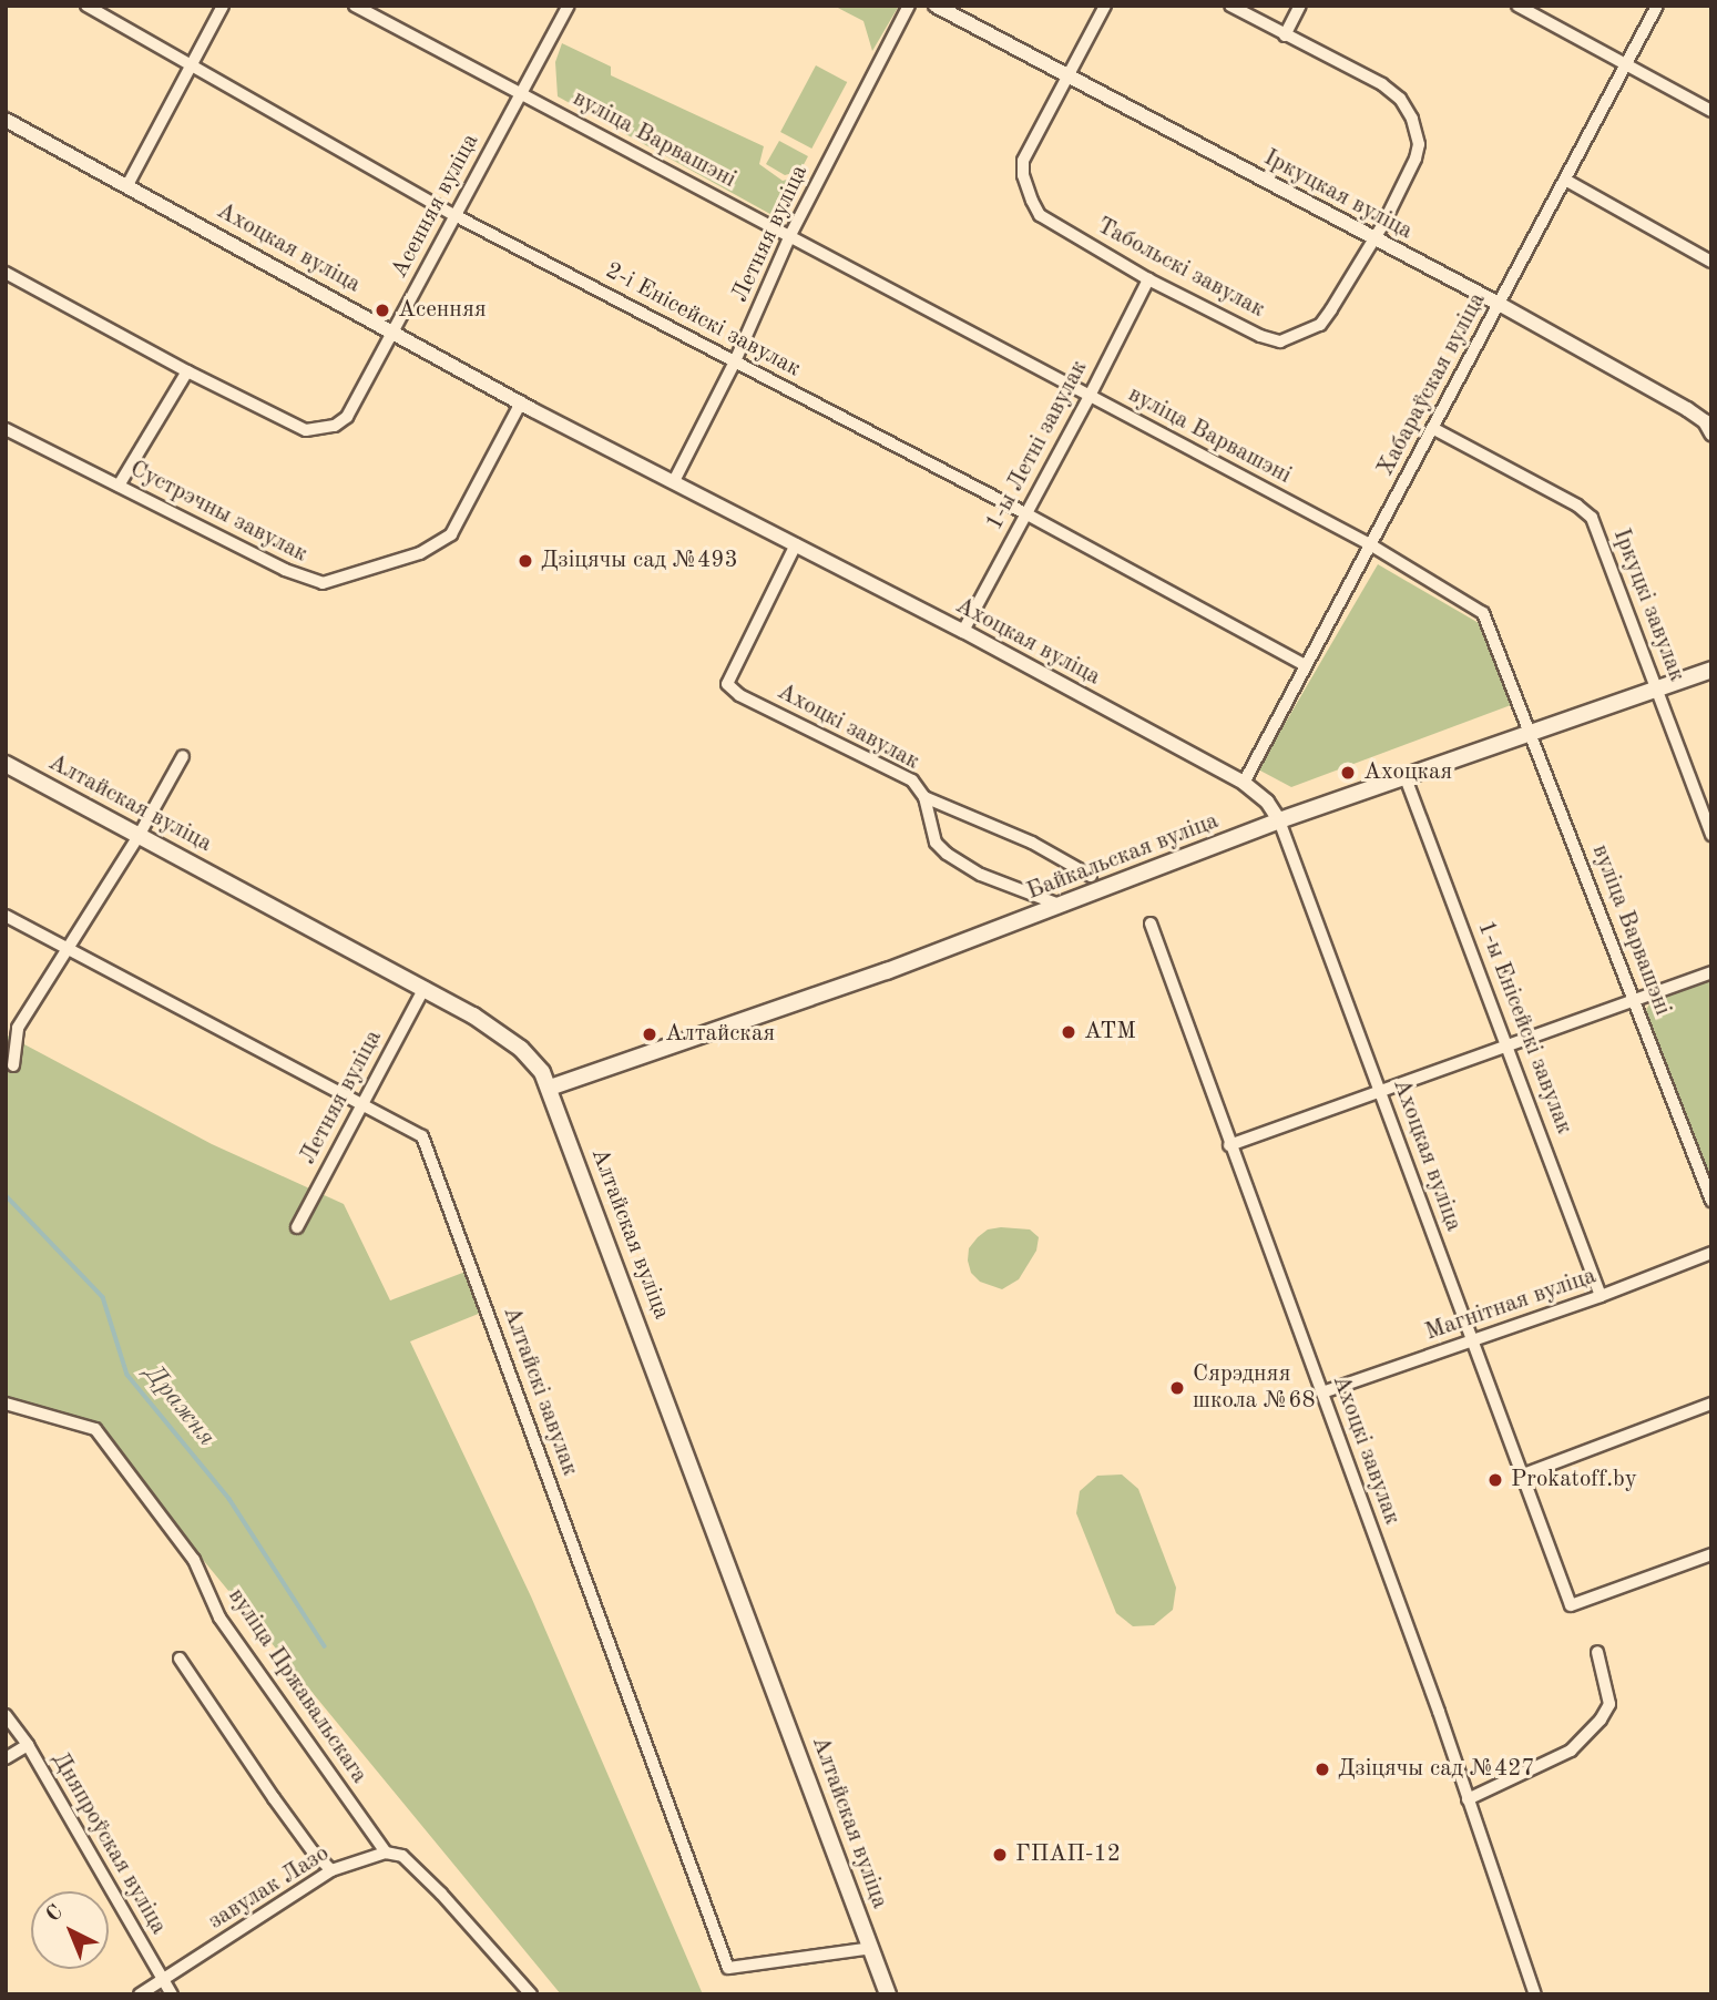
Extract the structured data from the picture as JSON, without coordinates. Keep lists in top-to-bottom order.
{
  "streets": {
    "main road": ["Алтайская вуліца", "Байкальская вуліца"],
    "street": [
      "вуліца Варвашэні",
      "Іркуцкая вуліца",
      "Асенняя вуліца",
      "Летняя вуліца",
      "Ахоцкая вуліца",
      "Табольскі завулак",
      "2-і Енісейскі завулак",
      "Хабараўская вуліца",
      "1-ы Летні завулак",
      "Сустрэчны завулак",
      "Іркуцкі завулак",
      "Ахоцкі завулак",
      "1-ы Енісейскі завулак",
      "Магнітная вуліца",
      "Алтайскі завулак",
      "вуліца Пржавальскага",
      "Дняпроўская вуліца",
      "завулак Лазо"
    ]
  },
  "crossings": [
    ["вуліца Варвашэні", "Асенняя вуліца"],
    ["вуліца Варвашэні", "Летняя вуліца"],
    ["вуліца Варвашэні", "Хабараўская вуліца"],
    ["вуліца Варвашэні", "1-ы Летні завулак"],
    ["вуліца Варвашэні", "Байкальская вуліца"],
    ["Іркуцкая вуліца", "Табольскі завулак"],
    ["Іркуцкая вуліца", "Хабараўская вуліца"],
    ["Асенняя вуліца", "Ахоцкая вуліца"],
    ["Асенняя вуліца", "2-і Енісейскі завулак"],
    ["Летняя вуліца", "Ахоцкая вуліца"],
    ["Летняя вуліца", "2-і Енісейскі завулак"],
    ["Летняя вуліца", "Алтайская вуліца"],
    ["Летняя вуліца", "Алтайскі завулак"],
    ["Ахоцкая вуліца", "Хабараўская вуліца"],
    ["Ахоцкая вуліца", "1-ы Летні завулак"],
    ["Ахоцкая вуліца", "Сустрэчны завулак"],
    ["Ахоцкая вуліца", "Ахоцкі завулак"],
    ["Ахоцкая вуліца", "Байкальская вуліца"],
    ["Ахоцкая вуліца", "Магнітная вуліца"],
    ["Табольскі завулак", "1-ы Летні завулак"],
    ["2-і Енісейскі завулак", "Хабараўская вуліца"],
    ["2-і Енісейскі завулак", "1-ы Летні завулак"],
    ["Хабараўская вуліца", "Іркуцкі завулак"],
    ["Іркуцкі завулак", "Байкальская вуліца"],
    ["Ахоцкі завулак", "Магнітная вуліца"],
    ["Алтайская вуліца", "Байкальская вуліца"],
    ["Алтайская вуліца", "Алтайскі завулак"],
    ["Байкальская вуліца", "1-ы Енісейскі завулак"],
    ["1-ы Енісейскі завулак", "Магнітная вуліца"],
    ["вуліца Пржавальскага", "завулак Лазо"],
    ["Дняпроўская вуліца", "завулак Лазо"]
  ],
  "water": ["Дражня"],
  "places": [
    "Асенняя",
    "Дзіцячы сад №493",
    "Ахоцкая",
    "АТМ",
    "Алтайская",
    "Сярэдняя школа №68",
    "Prokatoff.by",
    "Дзіцячы сад №427",
    "ГПАП-12"
  ],
  "north": "top left"
}
